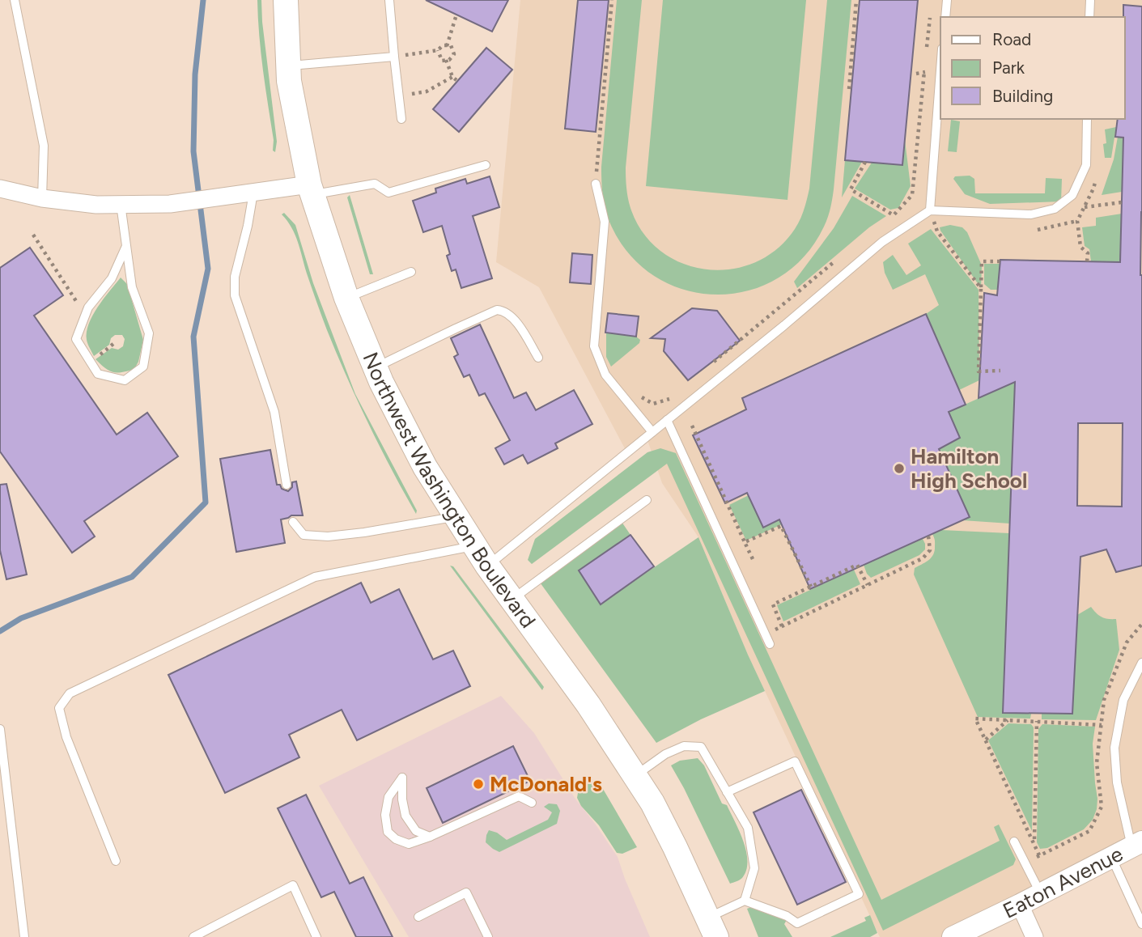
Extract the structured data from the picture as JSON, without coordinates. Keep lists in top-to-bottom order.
{
  "streets": {
    "main road": ["Northwest Washington Boulevard"],
    "street": ["Eaton Avenue"]
  },
  "places": ["Hamilton High School", "McDonald's"],
  "legend": ["Road", "Park", "Building"]
}
